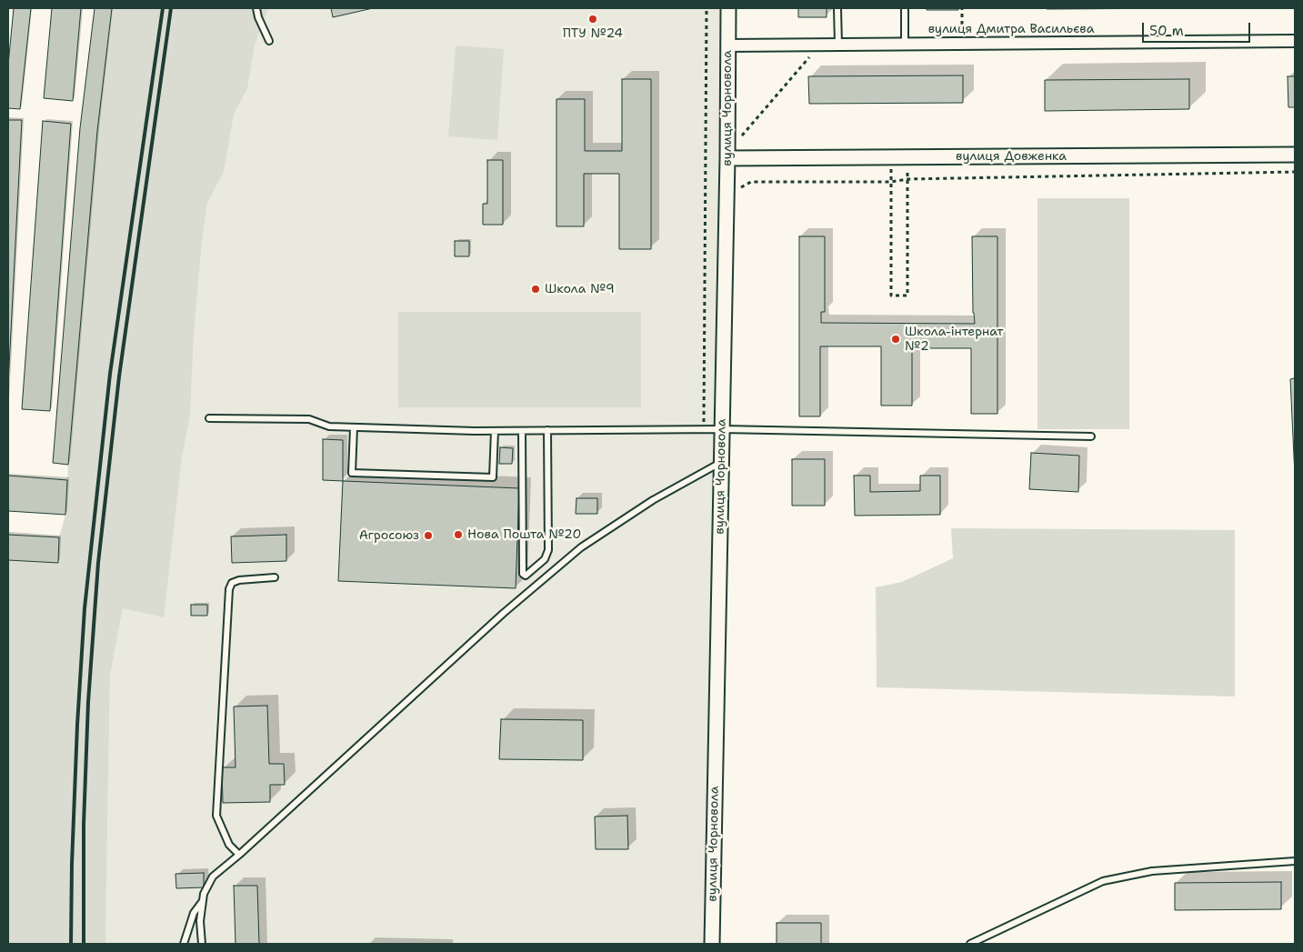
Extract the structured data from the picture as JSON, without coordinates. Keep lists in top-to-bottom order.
{
  "streets": {
    "street": ["вулиця Дмитра Васильєва", "вулиця Чорновола", "вулиця Довженка"]
  },
  "crossings": [
    ["вулиця Дмитра Васильєва", "вулиця Чорновола"],
    ["вулиця Чорновола", "вулиця Довженка"]
  ],
  "places": [
    "ПТУ №24",
    "Школа №9",
    "Школа-інтернат №2",
    "Нова Пошта №20",
    "Агросоюз"
  ],
  "scale_bar": "50 m"
}
